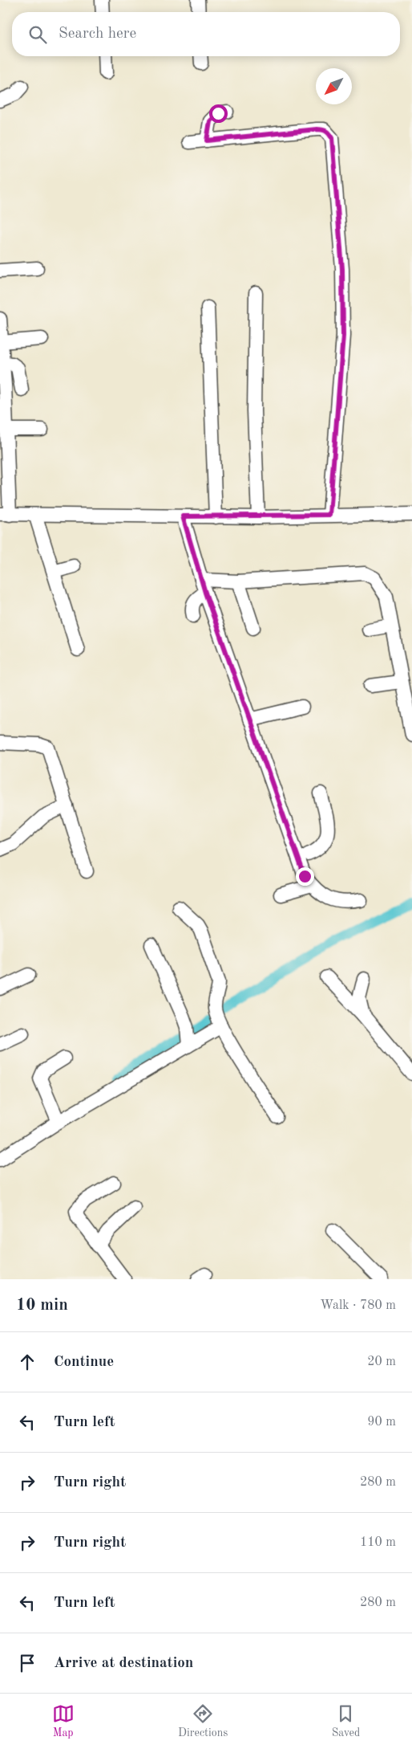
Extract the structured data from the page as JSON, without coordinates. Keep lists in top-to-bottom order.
{
  "north": "bottom left",
  "page": {
    "search": "Search here",
    "heading": ["10 min", "Walk · 780 m"],
    "list": [
      ["Continue", "20 m"],
      ["Turn left", "90 m"],
      ["Turn right", "280 m"],
      ["Turn right", "110 m"],
      ["Turn left", "280 m"],
      "Arrive at destination"
    ],
    "nav": ["Map", "Directions", "Saved"]
  }
}
